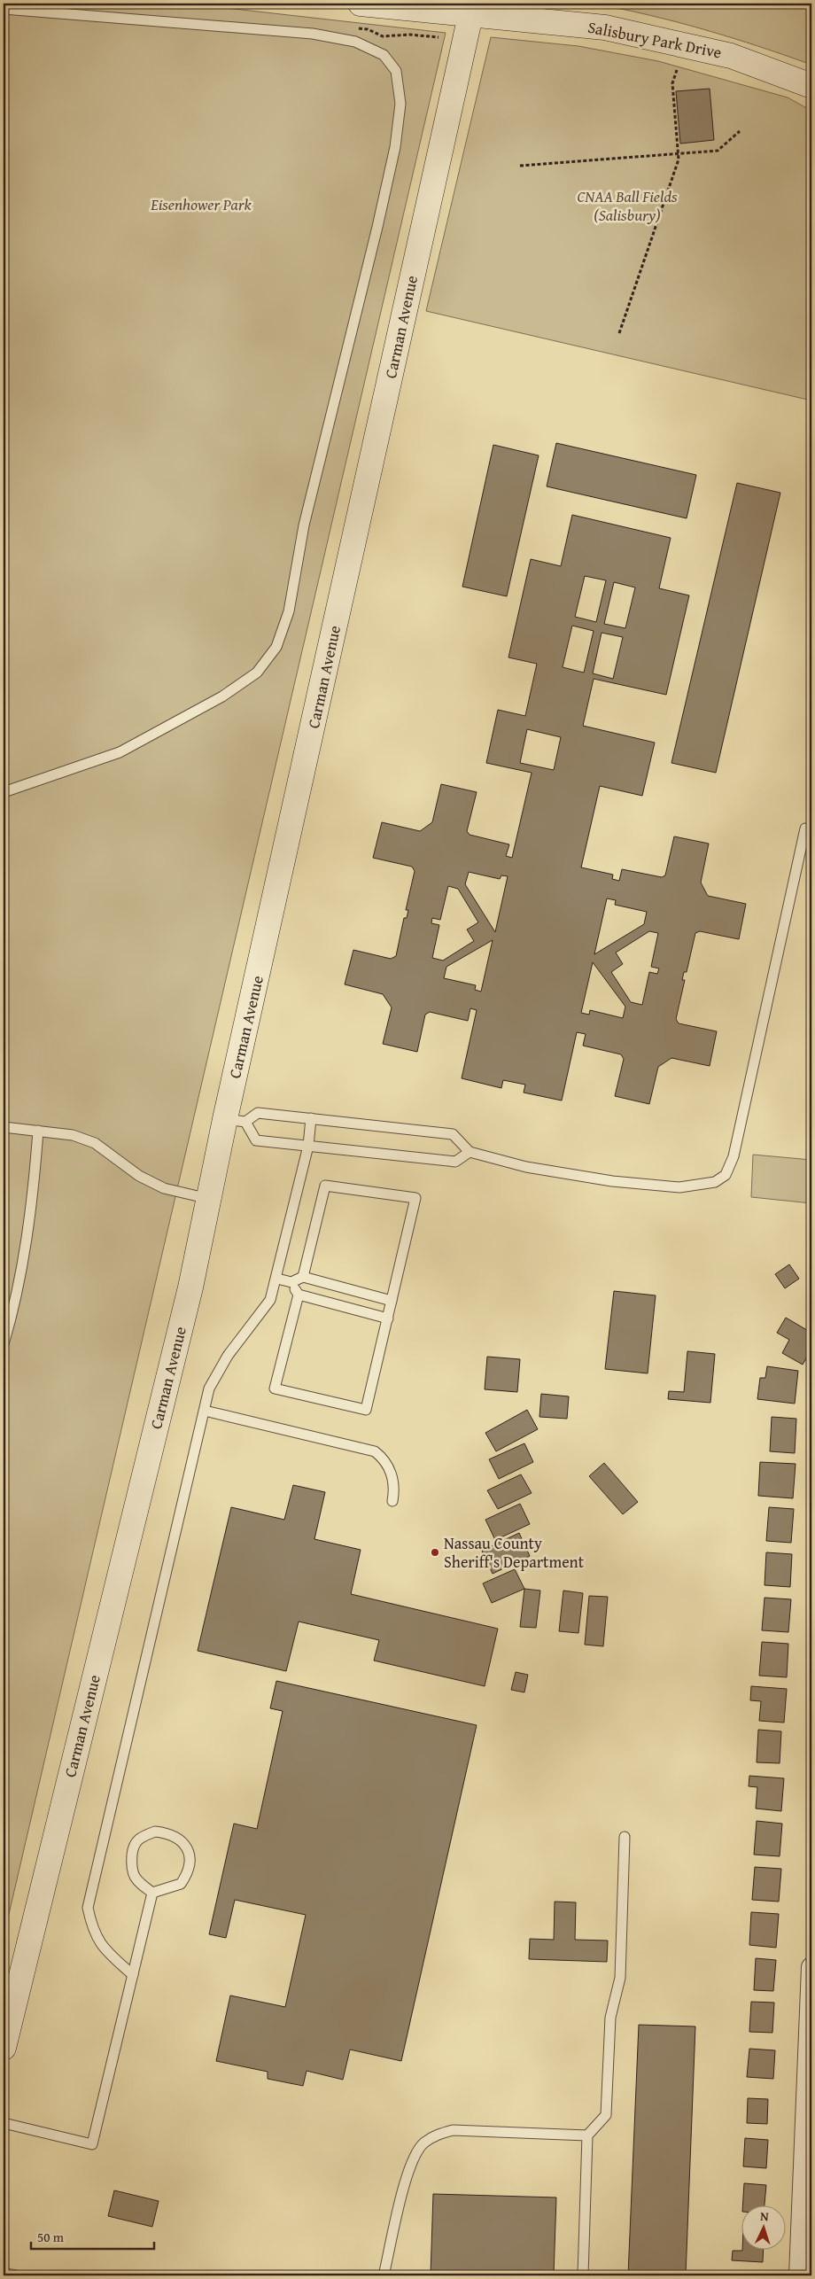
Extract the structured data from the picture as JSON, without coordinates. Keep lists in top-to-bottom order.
{
  "streets": {
    "main road": ["Salisbury Park Drive", "Carman Avenue"]
  },
  "crossings": [
    ["Salisbury Park Drive", "Carman Avenue"]
  ],
  "parks": ["CNAA Ball Fields (Salisbury)", "Eisenhower Park"],
  "places": ["Nassau County Sheriff's Department"],
  "scale_bar": "50 m",
  "north": "top"
}
